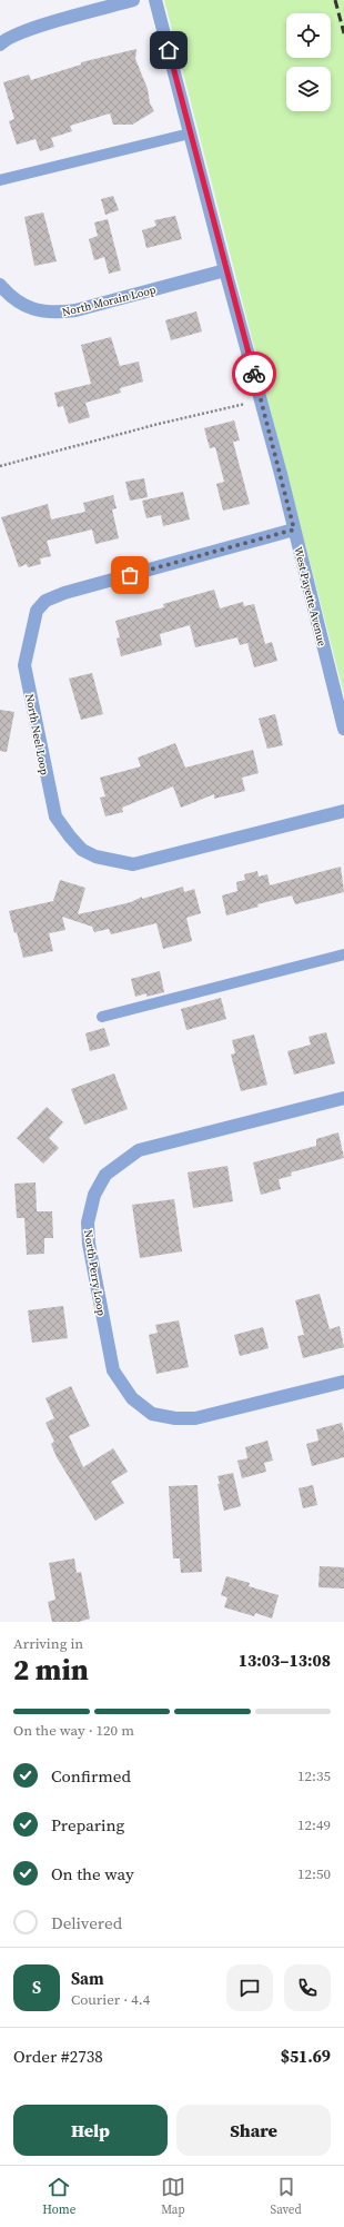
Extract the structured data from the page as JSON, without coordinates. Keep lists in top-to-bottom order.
{
  "streets": {
    "street": [
      "North Morain Loop",
      "West Payette Avenue",
      "North Neel Loop",
      "North Perry Loop"
    ]
  },
  "crossings": [
    ["North Morain Loop", "West Payette Avenue"],
    ["West Payette Avenue", "North Neel Loop"]
  ],
  "page": {
    "heading": ["2 min", "Arriving in", "13:03–13:08"],
    "panel": [
      "Sam",
      "Courier · 4.4",
      "Order #2738",
      "$51.69"
    ],
    "bar": "On the way · 120 m",
    "list": [
      ["Confirmed", "12:35"],
      ["Preparing", "12:49"],
      ["On the way", "12:50"],
      "Delivered"
    ],
    "round": "S",
    "buttons": ["Help", "Share"],
    "tabs": ["Home", "Map", "Saved"]
  }
}
